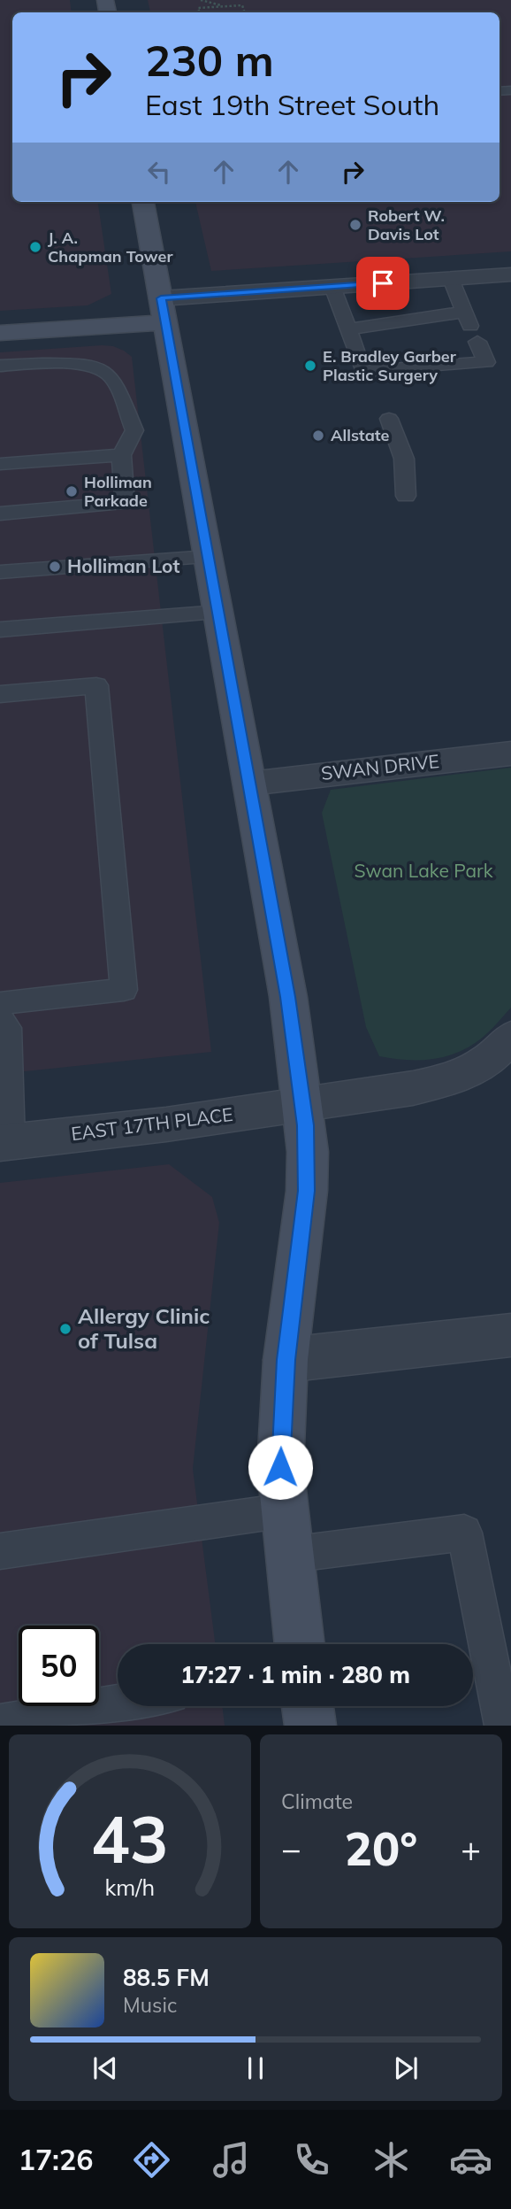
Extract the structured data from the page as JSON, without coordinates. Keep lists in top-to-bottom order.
{
  "streets": {
    "street": ["SWAN DRIVE", "EAST 17TH PLACE"]
  },
  "parks": ["Swan Lake Park"],
  "places": [
    "Robert W. Davis Lot",
    "J. A. Chapman Tower",
    "E. Bradley Garber Plastic Surgery",
    "Allstate",
    "Holliman Parkade",
    "Holliman Lot",
    "Allergy Clinic of Tulsa"
  ],
  "page": {
    "turn": ["230 m", "East 19th Street South"],
    "limit": "50",
    "trip": "17:27 · 1 min · 280 m",
    "tile": "Climate",
    "heat": ["−", "20°", "+"],
    "song": ["88.5 FM", "Music"],
    "tabs": "17:26",
    "gauge": ["43", "km/h"]
  }
}
